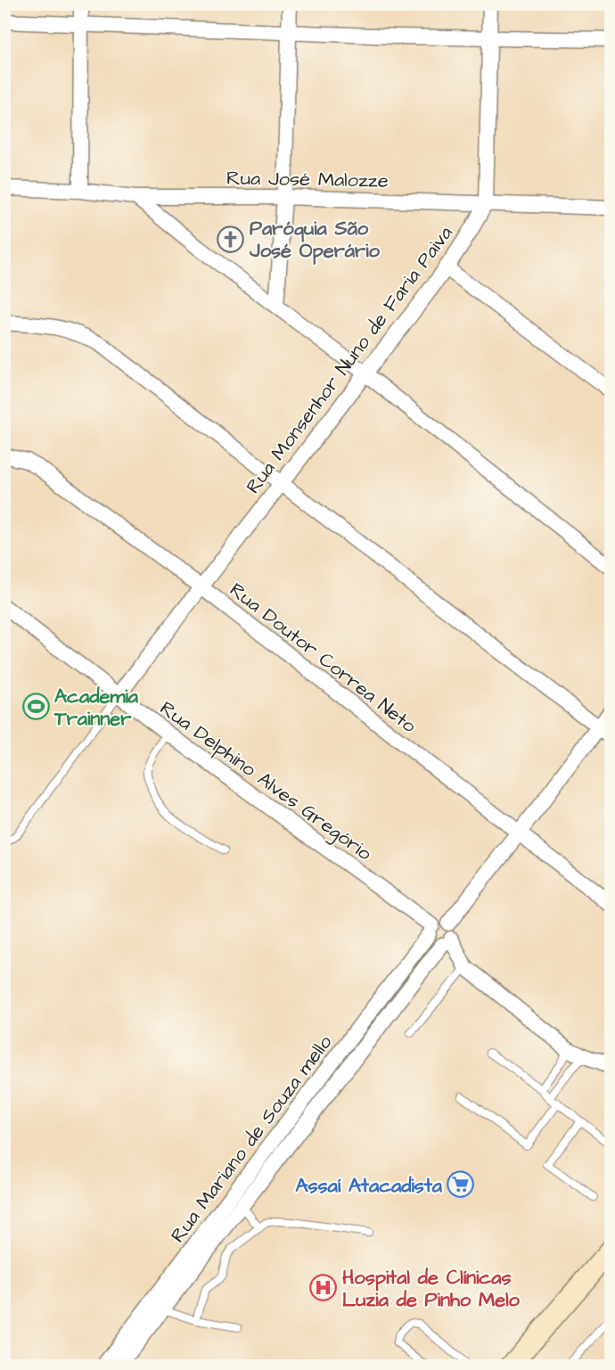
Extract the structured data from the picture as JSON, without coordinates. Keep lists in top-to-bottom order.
{
  "streets": {
    "street": [
      "Rua José Malozze",
      "Rua Monsenhor Nuno de Faria Paiva",
      "Rua Doutor Correa Neto",
      "Rua Delphino Alves Gregório",
      "Rua Mariano de Souza mello"
    ]
  },
  "crossings": [
    ["Rua José Malozze", "Rua Monsenhor Nuno de Faria Paiva"],
    ["Rua Monsenhor Nuno de Faria Paiva", "Rua Doutor Correa Neto"],
    ["Rua Monsenhor Nuno de Faria Paiva", "Rua Delphino Alves Gregório"],
    ["Rua Delphino Alves Gregório", "Rua Mariano de Souza mello"]
  ],
  "places": {
    "church": ["Paróquia São José Operário"],
    "sports": ["Academia Trainner"],
    "supermarket": ["Assaí Atacadista"],
    "hospital": ["Hospital de Clínicas Luzia de Pinho Melo"]
  }
}
